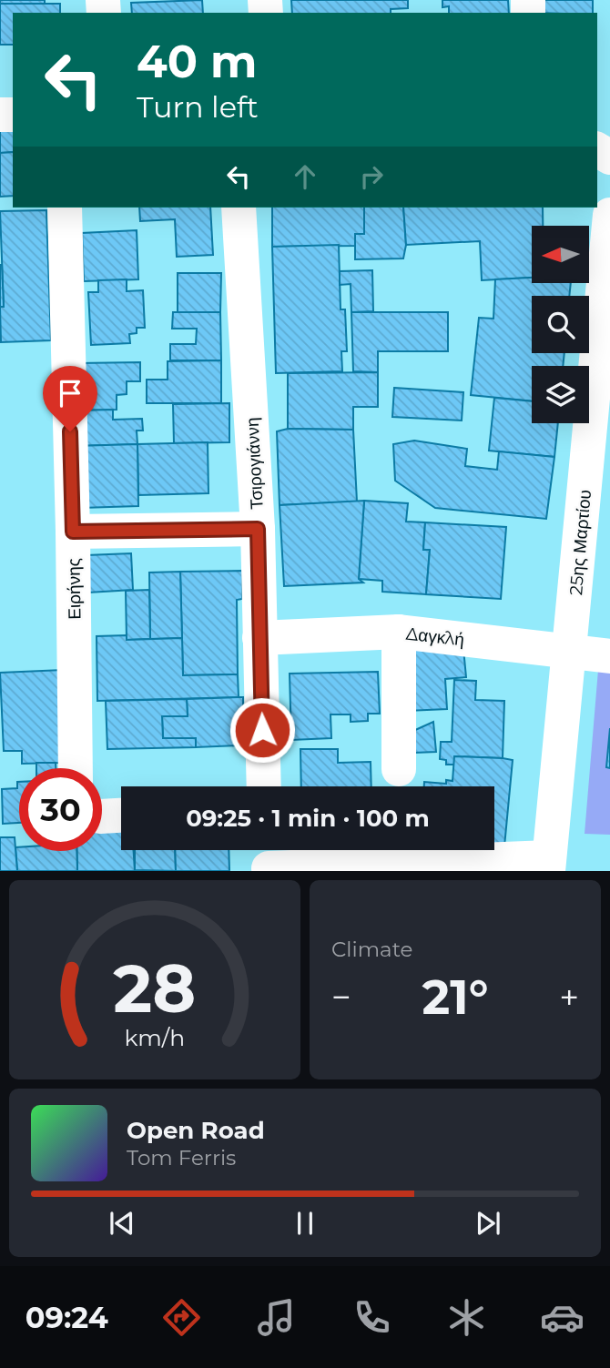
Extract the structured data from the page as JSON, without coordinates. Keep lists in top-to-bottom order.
{
  "streets": {
    "street": [
      "Τσιρογιάννη",
      "25ης Μαρτίου",
      "Ειρήνης",
      "Δαγκλή"
    ]
  },
  "crossings": [
    ["Τσιρογιάννη", "Δαγκλή"],
    ["25ης Μαρτίου", "Δαγκλή"]
  ],
  "north": "left",
  "page": {
    "turn": ["40 m", "Turn left"],
    "limit": "30",
    "trip": "09:25 · 1 min · 100 m",
    "tile": "Climate",
    "heat": ["−", "21°", "+"],
    "song": ["Open Road", "Tom Ferris"],
    "tabs": "09:24",
    "gauge": ["28", "km/h"]
  }
}
